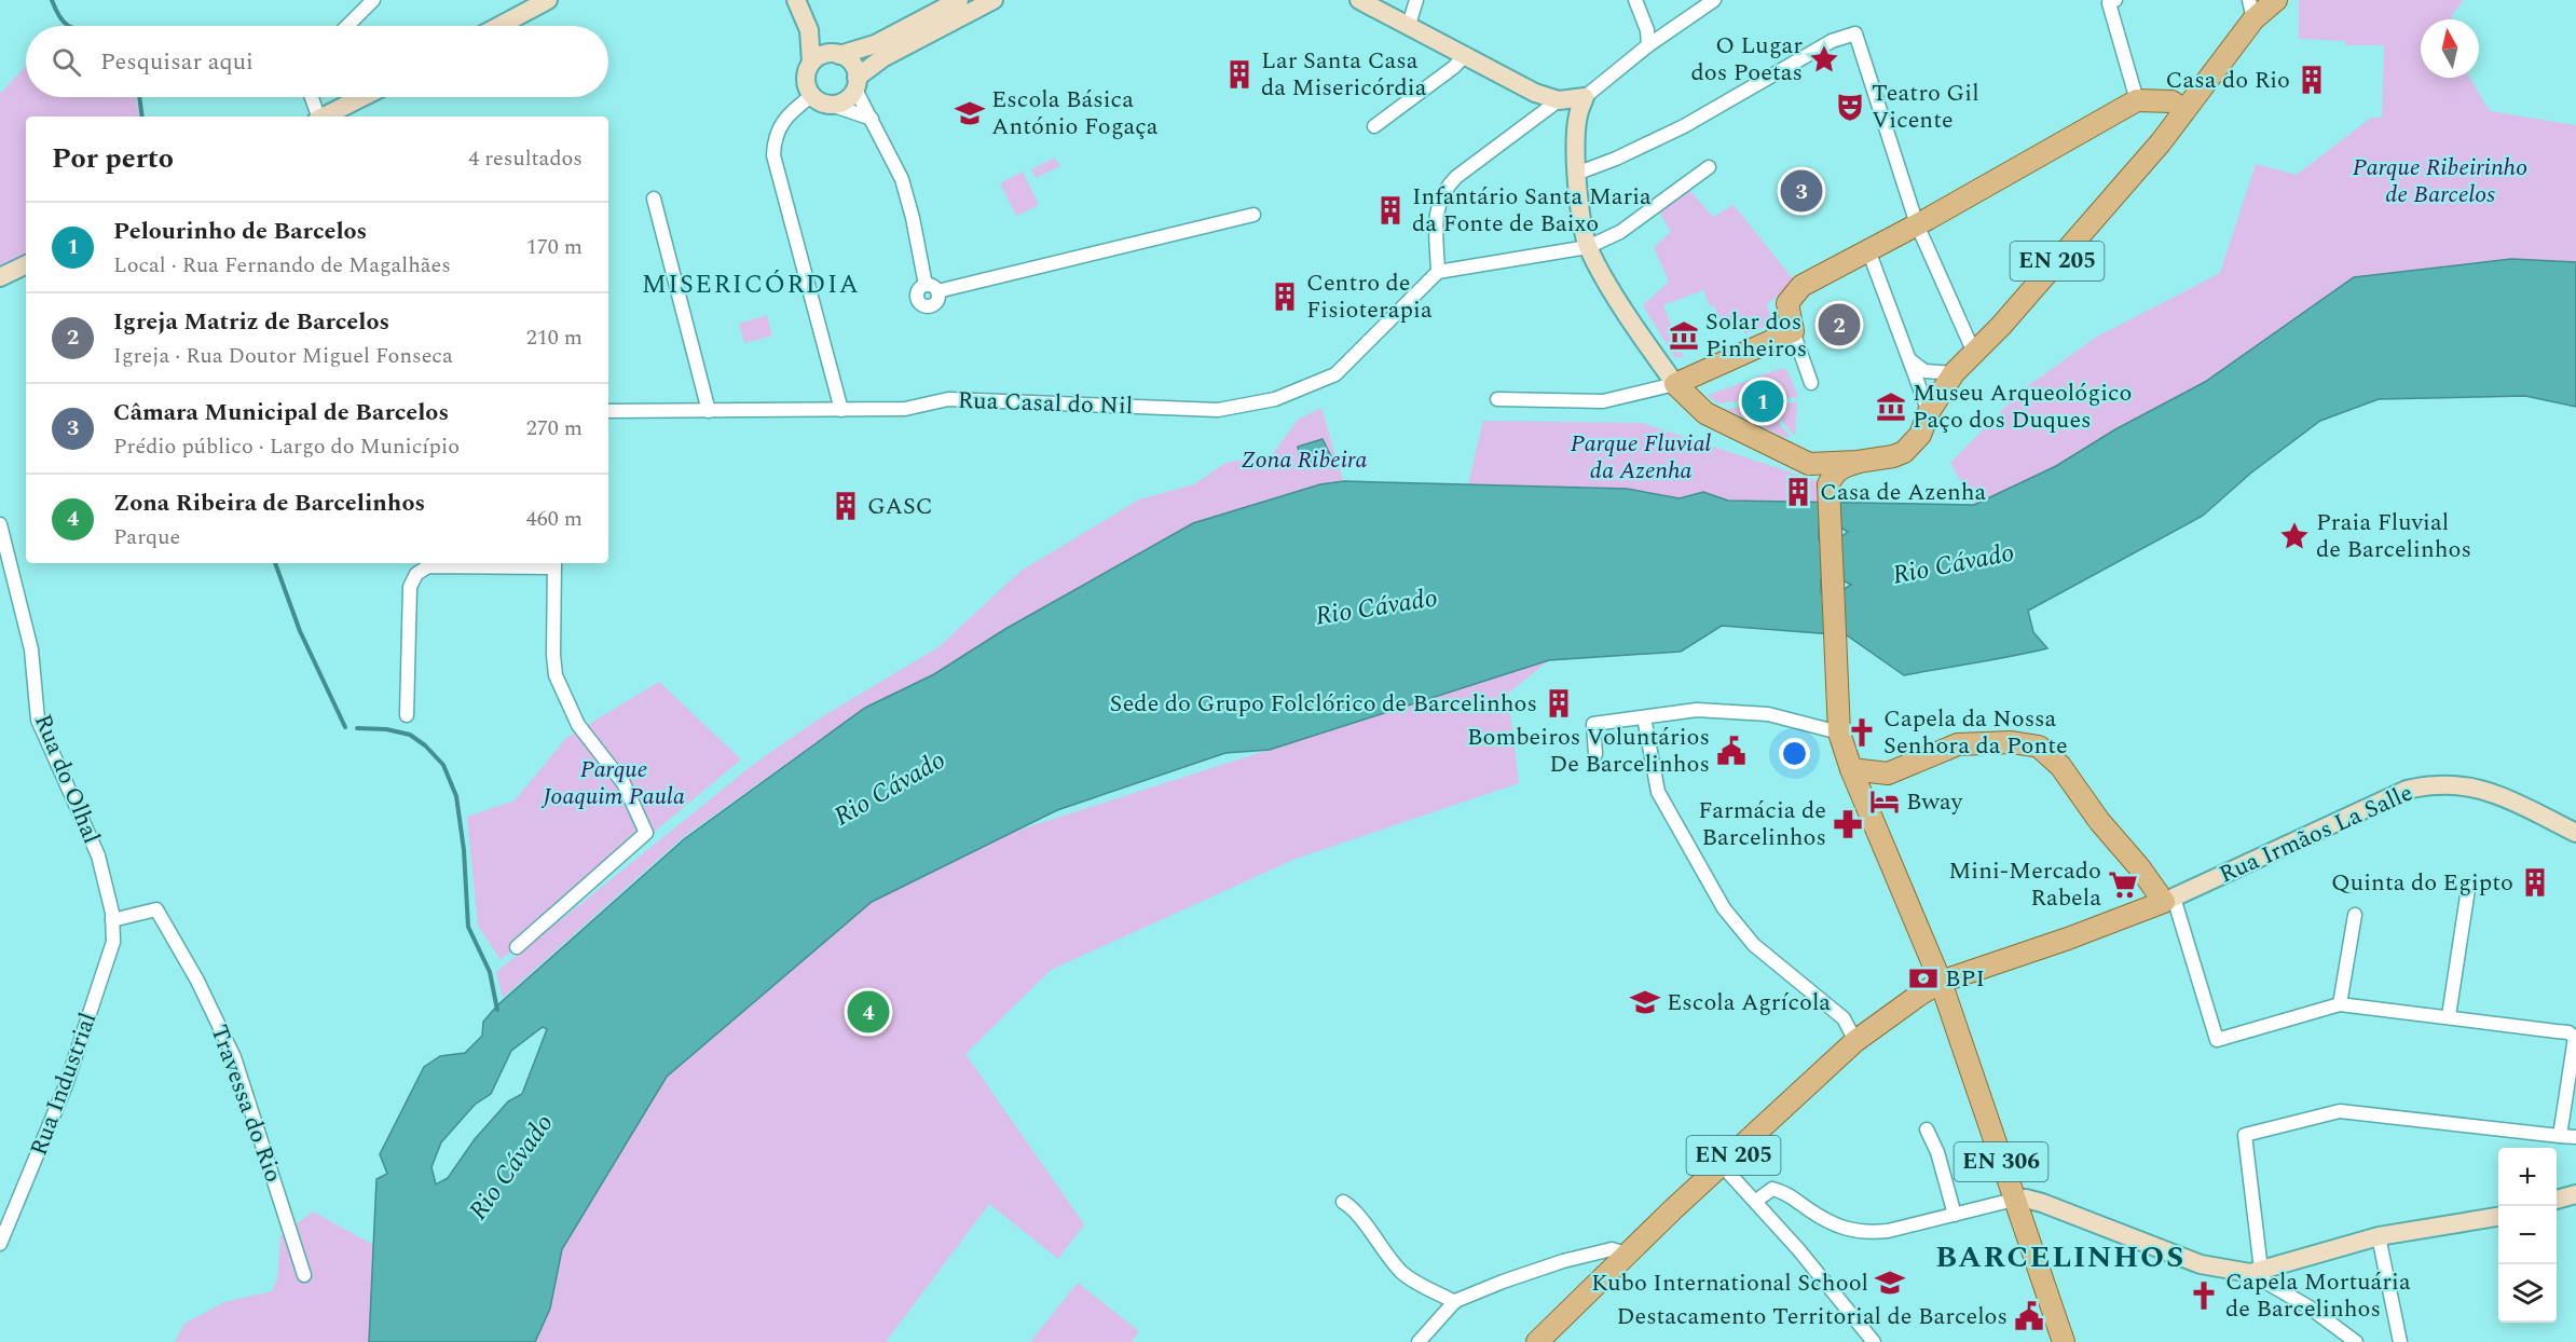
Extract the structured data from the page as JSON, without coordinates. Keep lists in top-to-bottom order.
{
  "streets": {
    "main road": ["EN 205", "EN 306"],
    "street": [
      "Rua Casal do Nil",
      "Rua do Olhal",
      "Rua Irmãos La Salle",
      "Rua Industrial",
      "Travessa do Rio"
    ]
  },
  "crossings": [
    ["EN 205", "Rua Irmãos La Salle"],
    ["EN 205", "EN 306"],
    ["Rua do Olhal", "Rua Industrial"],
    ["Rua do Olhal", "Travessa do Rio"],
    ["Rua Industrial", "Travessa do Rio"]
  ],
  "districts": ["MISERICÓRDIA", "BARCELINHOS"],
  "water": ["Rio Cávado"],
  "parks": [
    "Parque Ribeirinho de Barcelos",
    "Parque Fluvial da Azenha",
    "Zona Ribeira",
    "Parque Joaquim Paula"
  ],
  "places": {
    "place": ["O Lugar dos Poetas", "Praia Fluvial de Barcelinhos"],
    "building": [
      "Lar Santa Casa da Misericórdia",
      "Casa do Rio",
      "Infantário Santa Maria da Fonte de Baixo",
      "Centro de Fisioterapia",
      "Casa de Azenha",
      "GASC",
      "Sede do Grupo Folclórico de Barcelinhos",
      "Quinta do Egipto"
    ],
    "theatre": ["Teatro Gil Vicente"],
    "school or university": ["Escola Básica António Fogaça", "Escola Agrícola", "Kubo International School"],
    "museum": ["Solar dos Pinheiros", "Museu Arqueológico Paço dos Duques"],
    "church": ["Capela da Nossa Senhora da Ponte", "Capela Mortuária de Barcelinhos"],
    "public building": ["Bombeiros Voluntários De Barcelinhos", "Destacamento Territorial de Barcelos"],
    "hotel": ["Bway"],
    "pharmacy": ["Farmácia de Barcelinhos"],
    "supermarket": ["Mini-Mercado Rabela"],
    "bank": ["BPI"]
  },
  "north": "top",
  "page": {
    "search": "Pesquisar aqui",
    "heading": ["Por perto", "4 resultados"],
    "pins": [
      "3",
      "2",
      "1",
      "4"
    ],
    "list": [
      {
        "mark": "1",
        "name": "Pelourinho de Barcelos",
        "note": "Local · Rua Fernando de Magalhães",
        "value": "170 m"
      },
      {
        "mark": "2",
        "name": "Igreja Matriz de Barcelos",
        "note": "Igreja · Rua Doutor Miguel Fonseca",
        "value": "210 m"
      },
      {
        "mark": "3",
        "name": "Câmara Municipal de Barcelos",
        "note": "Prédio público · Largo do Município",
        "value": "270 m"
      },
      {
        "mark": "4",
        "name": "Zona Ribeira de Barcelinhos",
        "note": "Parque",
        "value": "460 m"
      }
    ],
    "map_buttons": ["+", "−"]
  }
}
